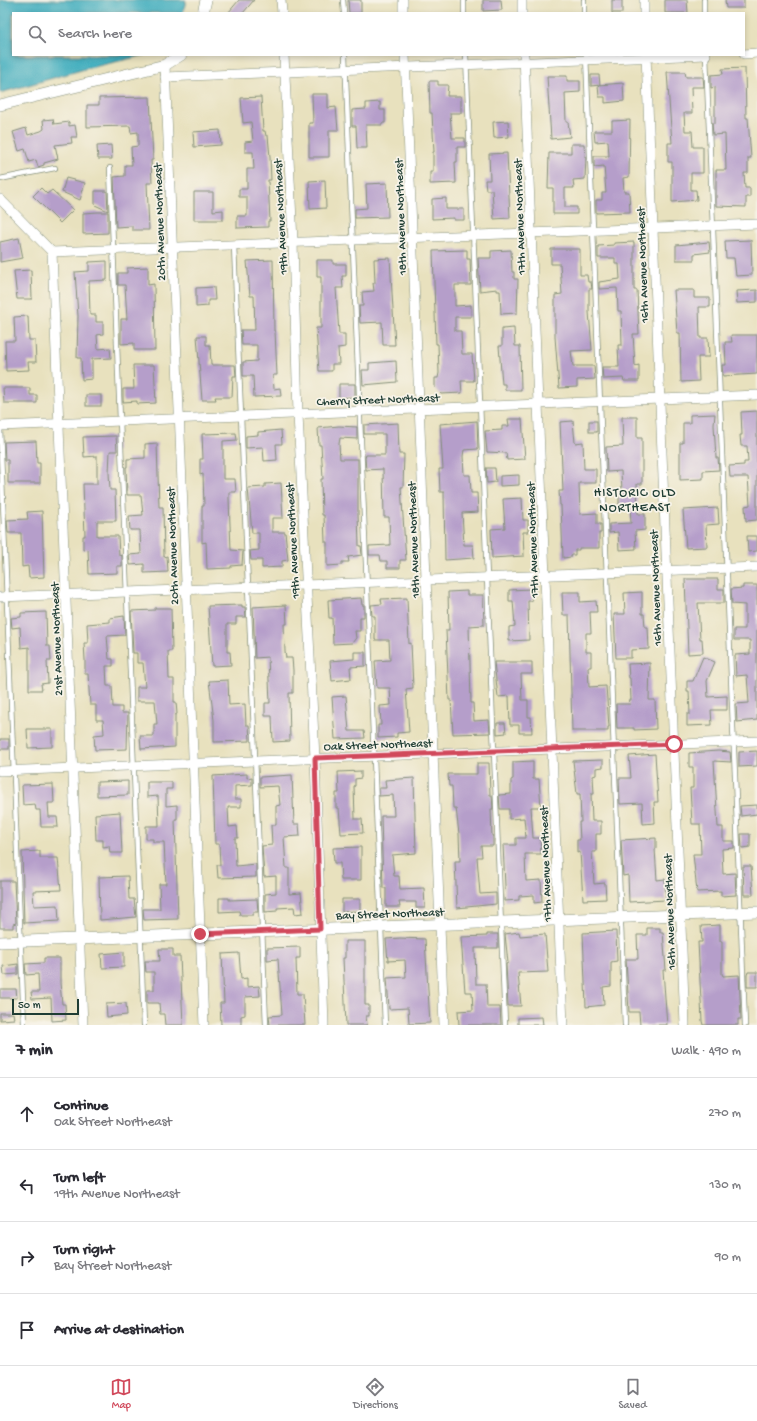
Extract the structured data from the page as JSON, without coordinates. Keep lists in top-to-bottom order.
{
  "streets": {
    "street": [
      "19th Avenue Northeast",
      "18th Avenue Northeast",
      "17th Avenue Northeast",
      "20th Avenue Northeast",
      "16th Avenue Northeast",
      "Cherry Street Northeast",
      "21st Avenue Northeast",
      "Oak Street Northeast",
      "Bay Street Northeast"
    ]
  },
  "crossings": [
    ["19th Avenue Northeast", "Cherry Street Northeast"],
    ["19th Avenue Northeast", "Oak Street Northeast"],
    ["19th Avenue Northeast", "Bay Street Northeast"],
    ["18th Avenue Northeast", "Cherry Street Northeast"],
    ["18th Avenue Northeast", "Oak Street Northeast"],
    ["18th Avenue Northeast", "Bay Street Northeast"],
    ["17th Avenue Northeast", "Cherry Street Northeast"],
    ["17th Avenue Northeast", "Oak Street Northeast"],
    ["17th Avenue Northeast", "Bay Street Northeast"],
    ["20th Avenue Northeast", "Cherry Street Northeast"],
    ["20th Avenue Northeast", "Oak Street Northeast"],
    ["20th Avenue Northeast", "Bay Street Northeast"],
    ["16th Avenue Northeast", "Cherry Street Northeast"],
    ["16th Avenue Northeast", "Oak Street Northeast"],
    ["16th Avenue Northeast", "Bay Street Northeast"],
    ["Cherry Street Northeast", "21st Avenue Northeast"],
    ["21st Avenue Northeast", "Oak Street Northeast"],
    ["21st Avenue Northeast", "Bay Street Northeast"]
  ],
  "districts": ["HISTORIC OLD NORTHEAST"],
  "scale_bar": "50 m",
  "page": {
    "search": "Search here",
    "scale": "50 m",
    "heading": ["7 min", "Walk · 490 m"],
    "list": [
      ["Continue", "Oak Street Northeast", "270 m"],
      ["Turn left", "19th Avenue Northeast", "130 m"],
      ["Turn right", "Bay Street Northeast", "90 m"],
      "Arrive at destination"
    ],
    "nav": ["Map", "Directions", "Saved"]
  }
}
